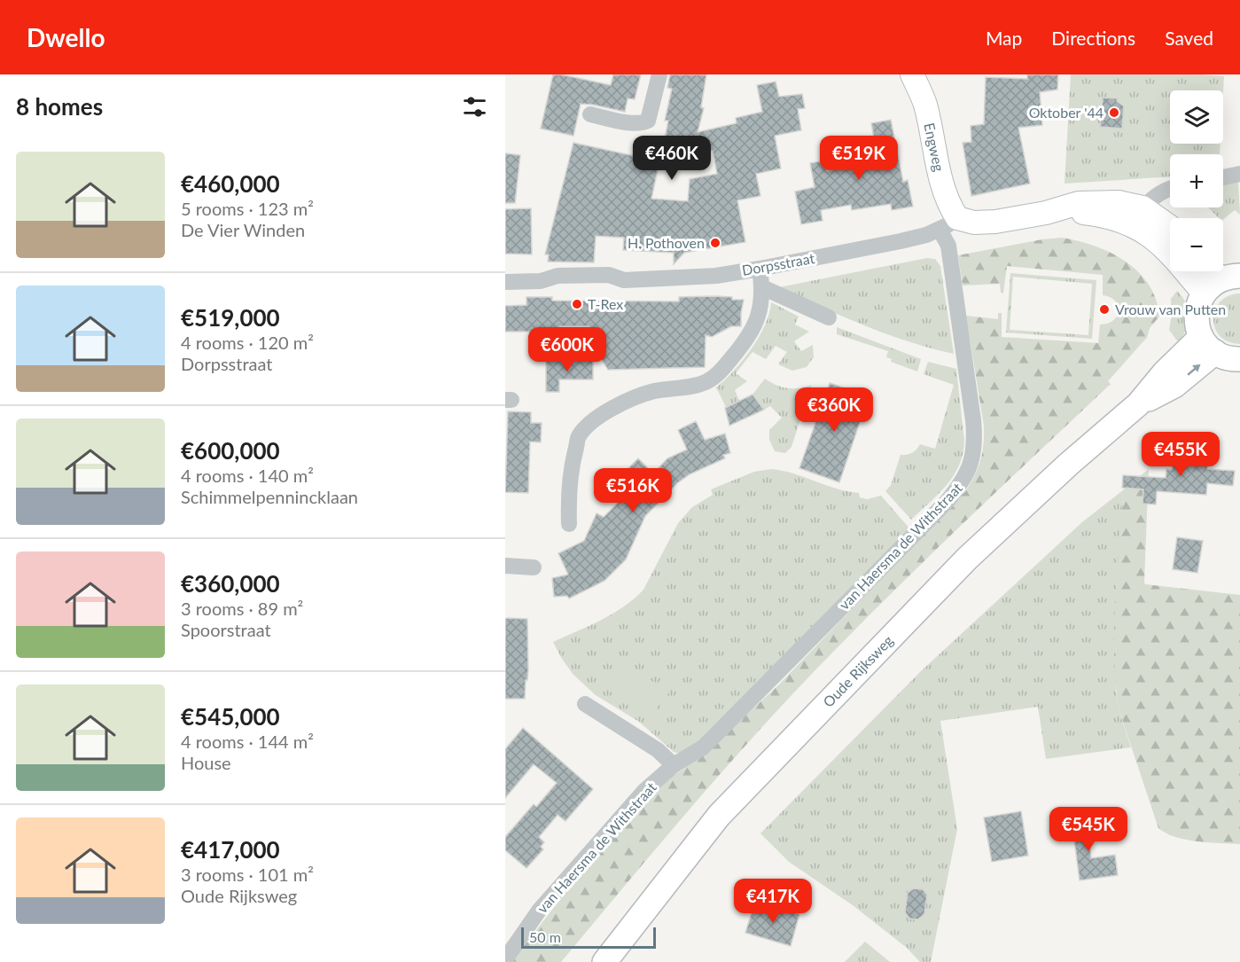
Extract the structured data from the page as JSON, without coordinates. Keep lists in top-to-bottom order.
{
  "streets": {
    "main road": ["Oude Rijksweg"],
    "street": ["Engweg", "Dorpsstraat", "van Haersma de Withstraat"]
  },
  "crossings": [
    ["Engweg", "Dorpsstraat"],
    ["Engweg", "van Haersma de Withstraat"],
    ["Dorpsstraat", "van Haersma de Withstraat"]
  ],
  "places": [
    "Oktober '44",
    "H. Pothoven",
    "T-Rex",
    "Vrouw van Putten"
  ],
  "scale_bar": "50 m",
  "page": {
    "header": "Dwello",
    "nav": ["Map", "Directions", "Saved"],
    "heading": "8 homes",
    "map_buttons": ["+", "−"],
    "price": [
      "€460K",
      "€519K",
      "€600K",
      "€360K",
      "€455K",
      "€516K",
      "€545K",
      "€417K"
    ],
    "list": [
      {
        "name": "€460,000",
        "note": "5 rooms · 123 m² · De Vier Winden"
      },
      {
        "name": "€519,000",
        "note": "4 rooms · 120 m² · Dorpsstraat"
      },
      {
        "name": "€600,000",
        "note": "4 rooms · 140 m² · Schimmelpennincklaan"
      },
      {
        "name": "€360,000",
        "note": "3 rooms · 89 m² · Spoorstraat"
      },
      {
        "name": "€545,000",
        "note": "4 rooms · 144 m² · House"
      },
      {
        "name": "€417,000",
        "note": "3 rooms · 101 m² · Oude Rijksweg"
      }
    ],
    "scale": "50 m"
  }
}
